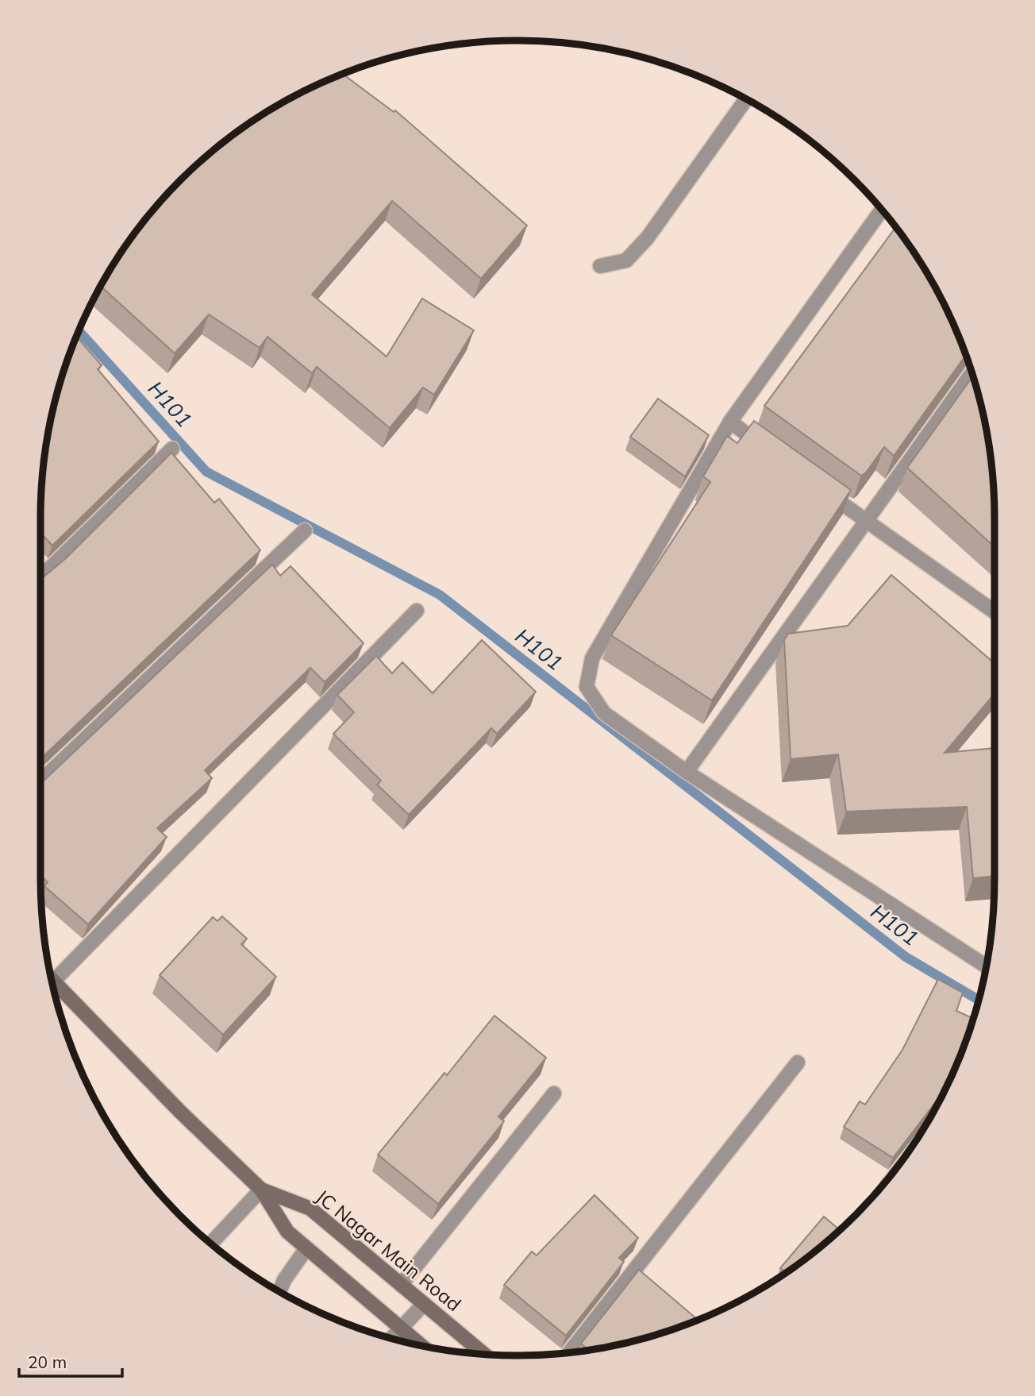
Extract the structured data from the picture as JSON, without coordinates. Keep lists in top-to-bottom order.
{
  "streets": {
    "main road": ["JC Nagar Main Road"]
  },
  "water": ["H101"],
  "scale_bar": "20 m"
}
